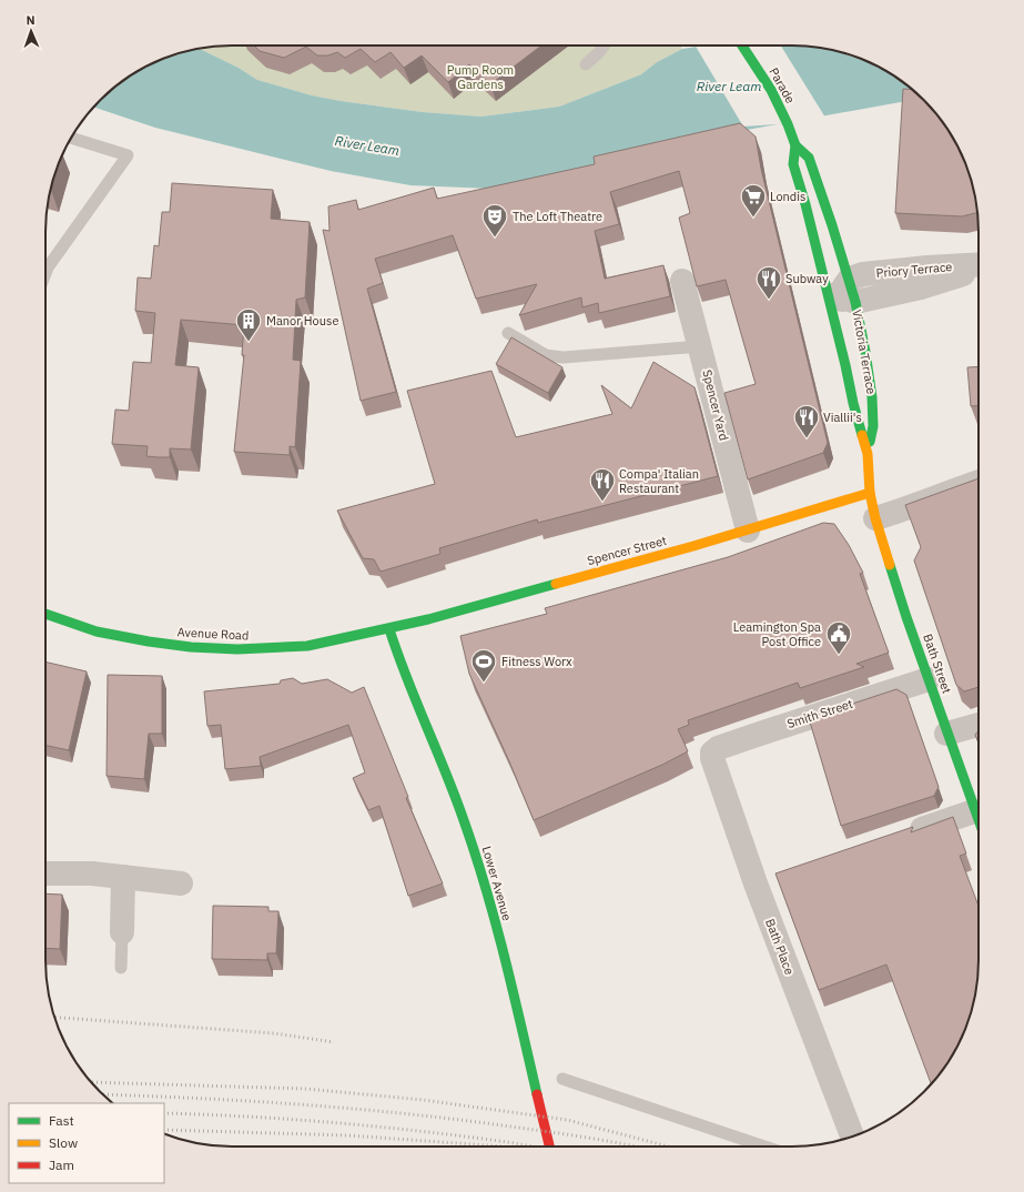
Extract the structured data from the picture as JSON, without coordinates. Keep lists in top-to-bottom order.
{
  "streets": {
    "main road": [
      "Parade",
      "Victoria Terrace",
      "Spencer Street",
      "Avenue Road",
      "Bath Street",
      "Lower Avenue"
    ],
    "street": [
      "Priory Terrace",
      "Spencer Yard",
      "Smith Street",
      "Bath Place"
    ]
  },
  "crossings": [
    ["Parade", "Victoria Terrace"],
    ["Priory Terrace", "Victoria Terrace"],
    ["Victoria Terrace", "Spencer Street"],
    ["Victoria Terrace", "Bath Street"],
    ["Spencer Yard", "Spencer Street"],
    ["Spencer Street", "Avenue Road"],
    ["Spencer Street", "Bath Street"],
    ["Spencer Street", "Lower Avenue"],
    ["Avenue Road", "Lower Avenue"],
    ["Bath Street", "Smith Street"],
    ["Smith Street", "Bath Place"]
  ],
  "water": ["River Leam"],
  "parks": ["Pump Room Gardens"],
  "places": {
    "supermarket": ["Londis"],
    "theatre": ["The Loft Theatre"],
    "restaurant": ["Subway", "Viallii's", "Compa' Italian Restaurant"],
    "building": ["Manor House"],
    "public building": ["Leamington Spa Post Office"],
    "sports": ["Fitness Worx"]
  },
  "legend": ["Fast", "Slow", "Jam"],
  "north": "top"
}
